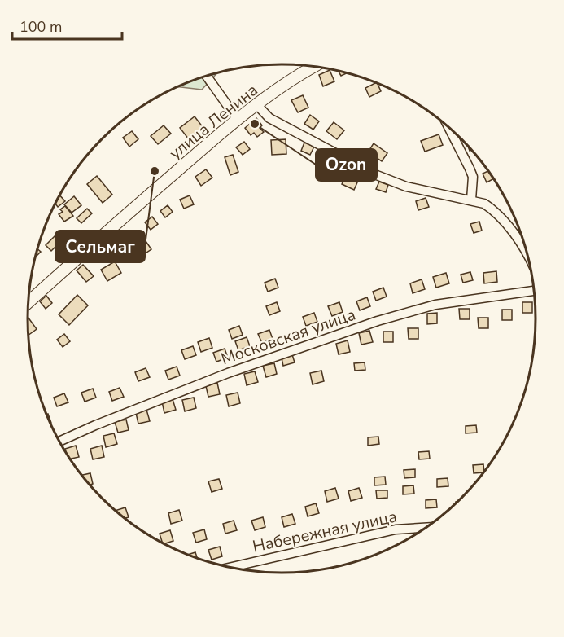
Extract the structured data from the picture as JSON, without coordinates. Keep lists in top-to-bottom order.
{
  "streets": {
    "main road": ["улица Ленина"],
    "street": ["Московская улица", "Набережная улица"]
  },
  "places": ["Ozon", "Сельмаг"],
  "scale_bar": "100 m"
}
